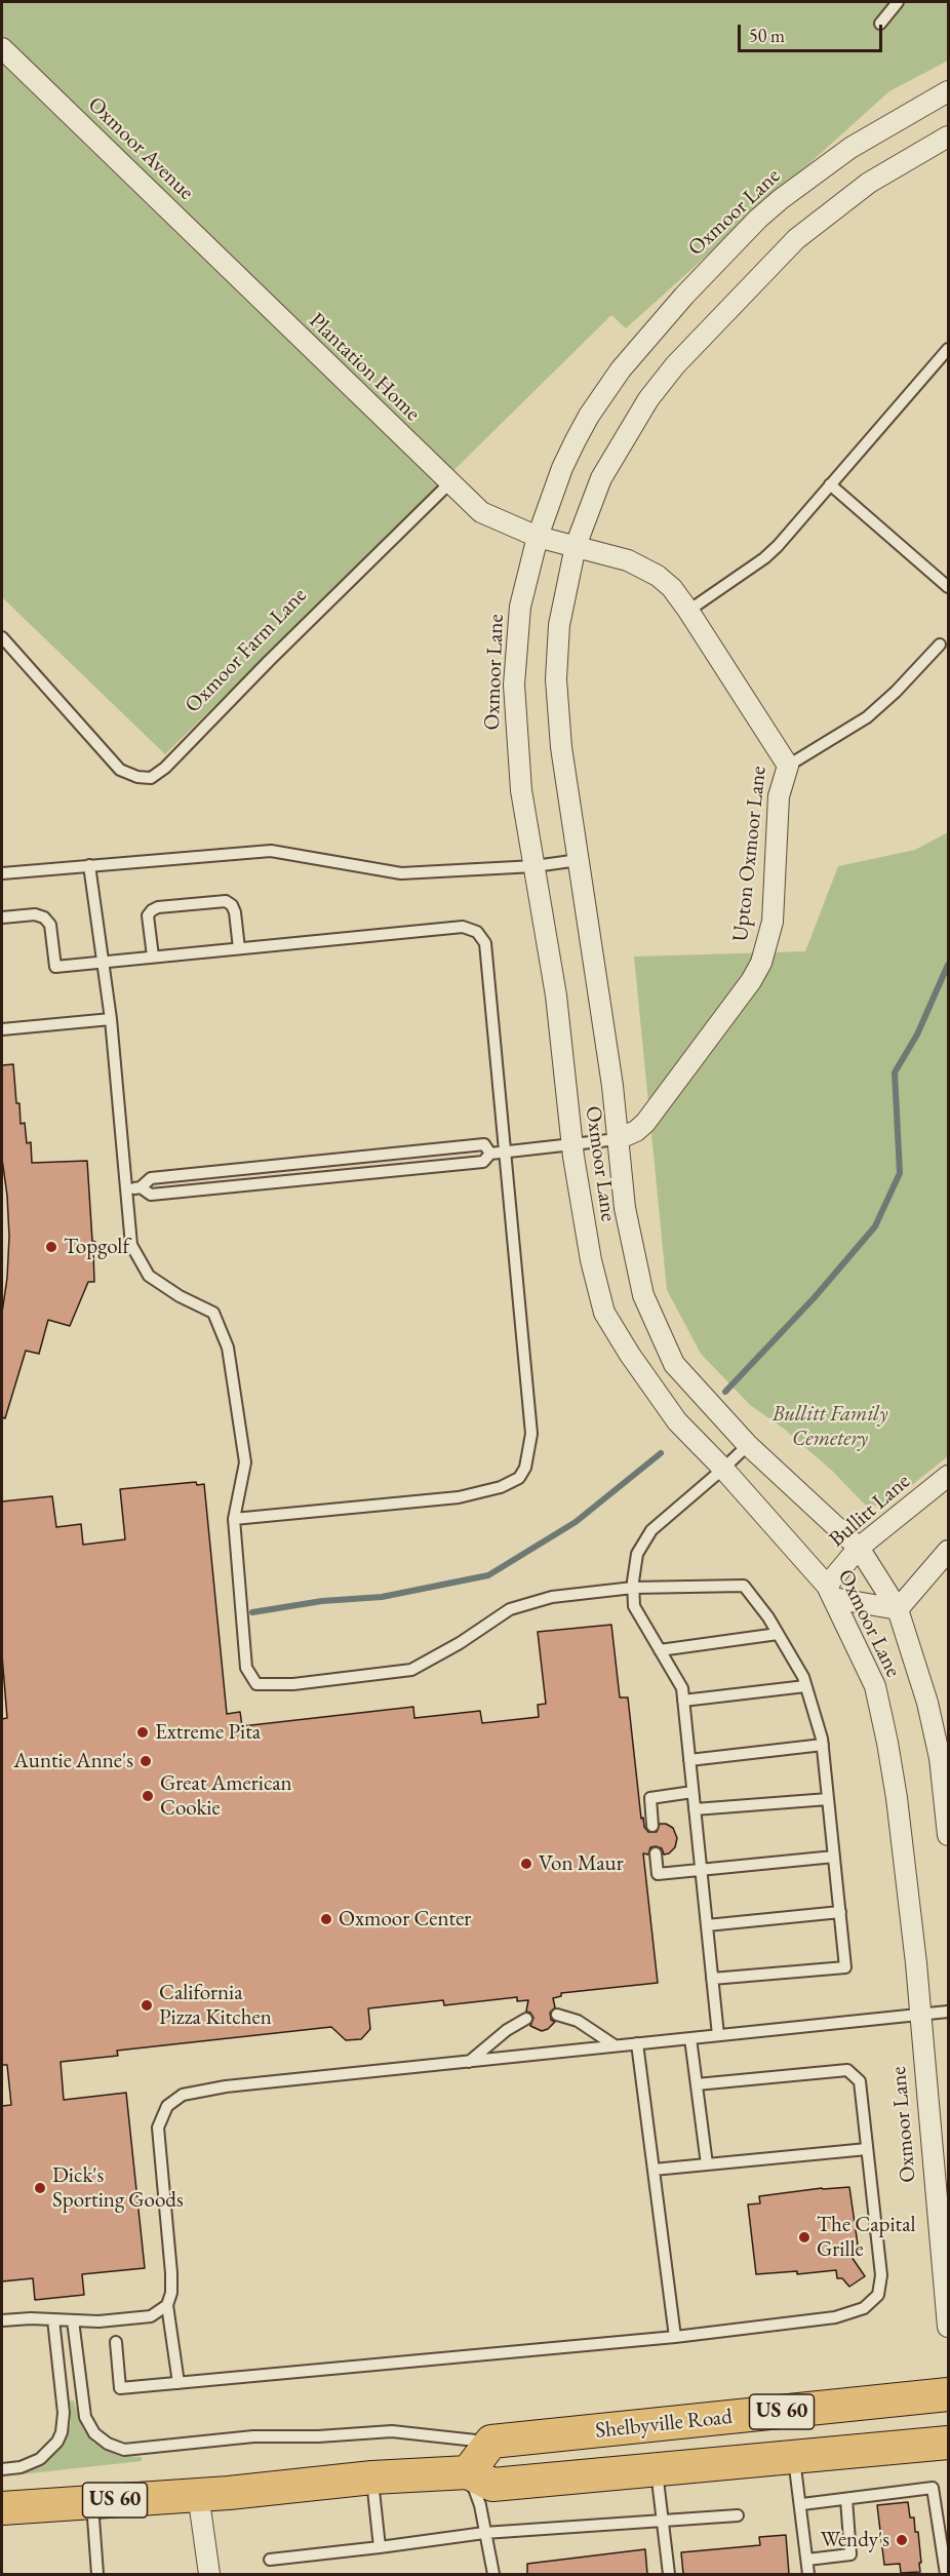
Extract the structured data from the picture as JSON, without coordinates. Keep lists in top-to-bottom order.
{
  "streets": {
    "main road": ["US 60", "Shelbyville Road"],
    "street": [
      "Oxmoor Avenue",
      "Oxmoor Lane",
      "Plantation Home",
      "Upton Oxmoor Lane",
      "Bullitt Lane"
    ],
    "lane": ["Oxmoor Farm Lane"]
  },
  "crossings": [
    ["Oxmoor Avenue", "Plantation Home"],
    ["Oxmoor Lane", "Upton Oxmoor Lane"],
    ["Oxmoor Lane", "Bullitt Lane"],
    ["Plantation Home", "Oxmoor Farm Lane"]
  ],
  "parks": ["Bullitt Family Cemetery"],
  "places": [
    "Topgolf",
    "Extreme Pita",
    "Auntie Anne's",
    "Great American Cookie",
    "Von Maur",
    "Oxmoor Center",
    "California Pizza Kitchen",
    "Dick's Sporting Goods",
    "The Capital Grille",
    "Wendy's"
  ],
  "scale_bar": "50 m"
}
